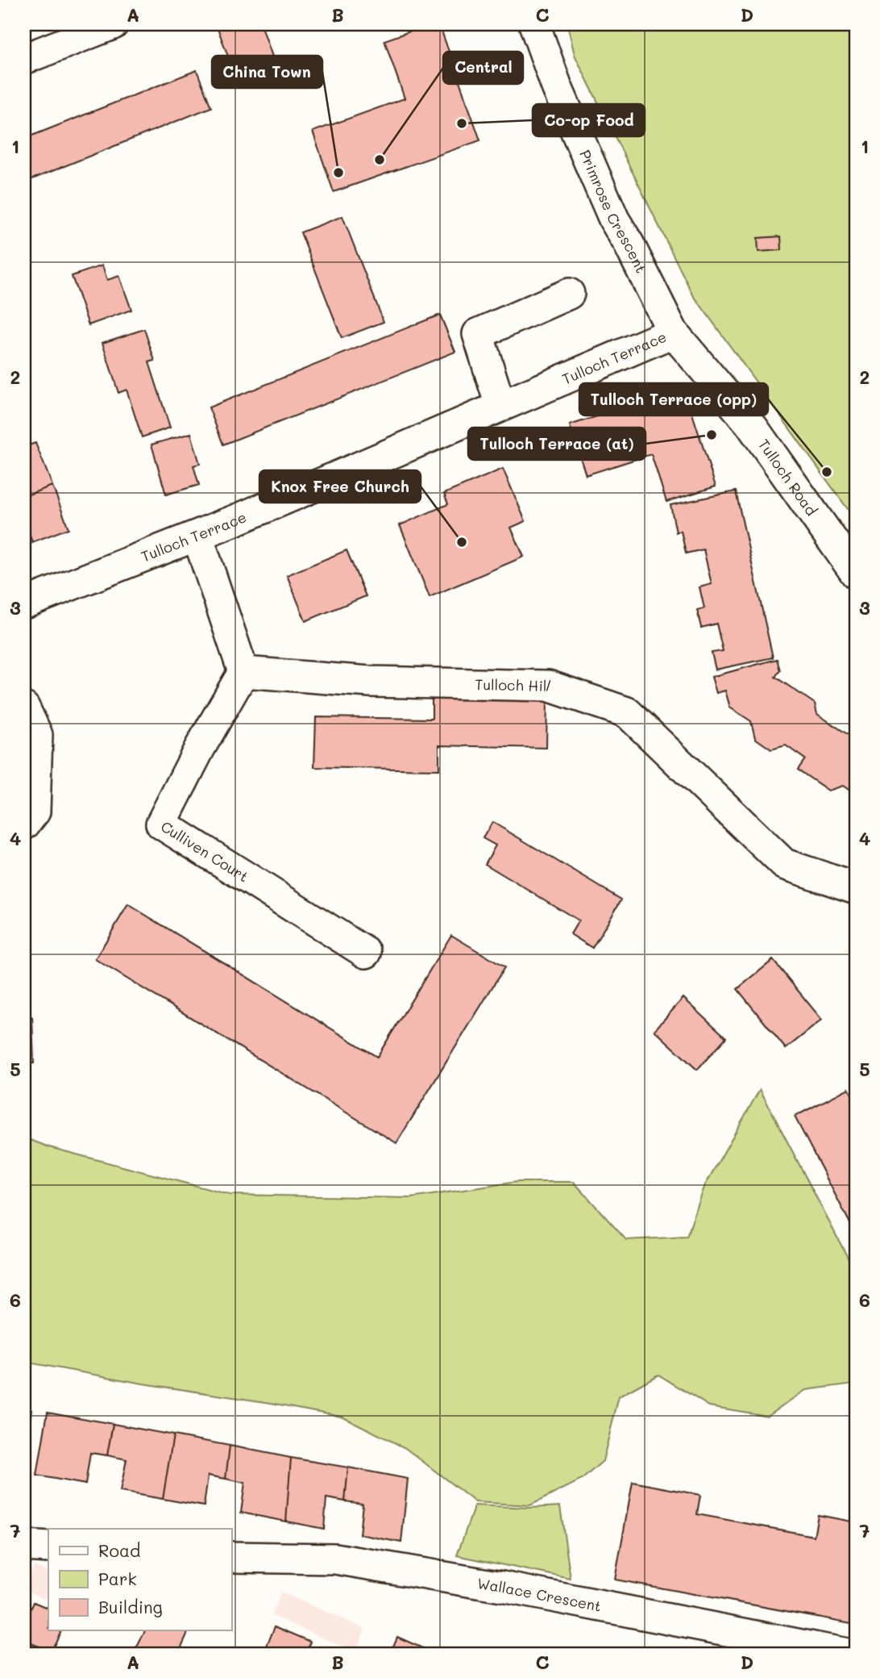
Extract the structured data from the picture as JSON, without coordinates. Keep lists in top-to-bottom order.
{
  "streets": {
    "street": [
      "Primrose Crescent",
      "Tulloch Terrace",
      "Tulloch Road",
      "Tulloch Hill",
      "Culliven Court",
      "Wallace Crescent"
    ]
  },
  "crossings": [
    ["Primrose Crescent", "Tulloch Terrace"],
    ["Primrose Crescent", "Tulloch Road"],
    ["Tulloch Terrace", "Tulloch Road"],
    ["Tulloch Hill", "Culliven Court"]
  ],
  "places": [
    "Co-op Food",
    "Central",
    "China Town",
    "Tulloch Terrace (at)",
    "Tulloch Terrace (opp)",
    "Knox Free Church"
  ],
  "legend": ["Road", "Park", "Building"],
  "grid": {
    "columns": [
      "A",
      "B",
      "C",
      "D"
    ],
    "rows": [
      "1",
      "2",
      "3",
      "4",
      "5",
      "6",
      "7"
    ]
  }
}
